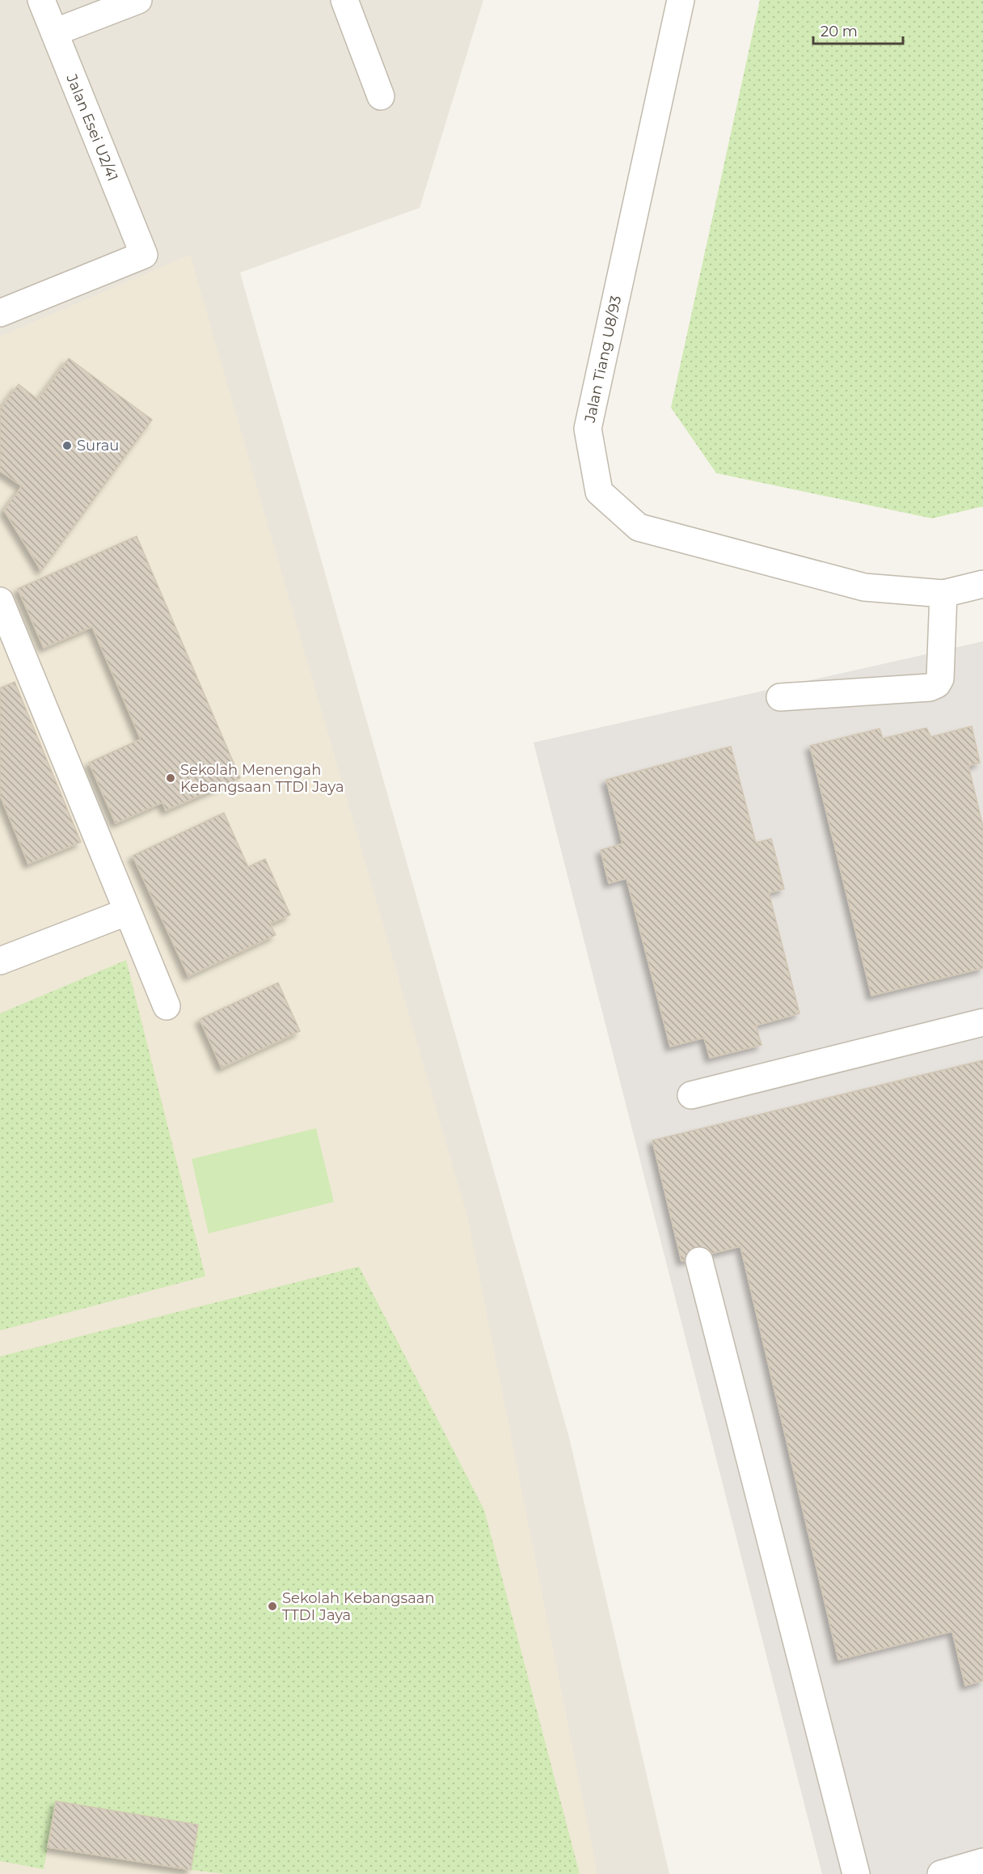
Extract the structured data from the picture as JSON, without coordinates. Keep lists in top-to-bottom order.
{
  "streets": {
    "street": ["Jalan Esei U2/41", "Jalan Tiang U8/93"]
  },
  "places": ["Surau", "Sekolah Menengah Kebangsaan TTDI Jaya", "Sekolah Kebangsaan TTDI Jaya"],
  "scale_bar": "20 m"
}
